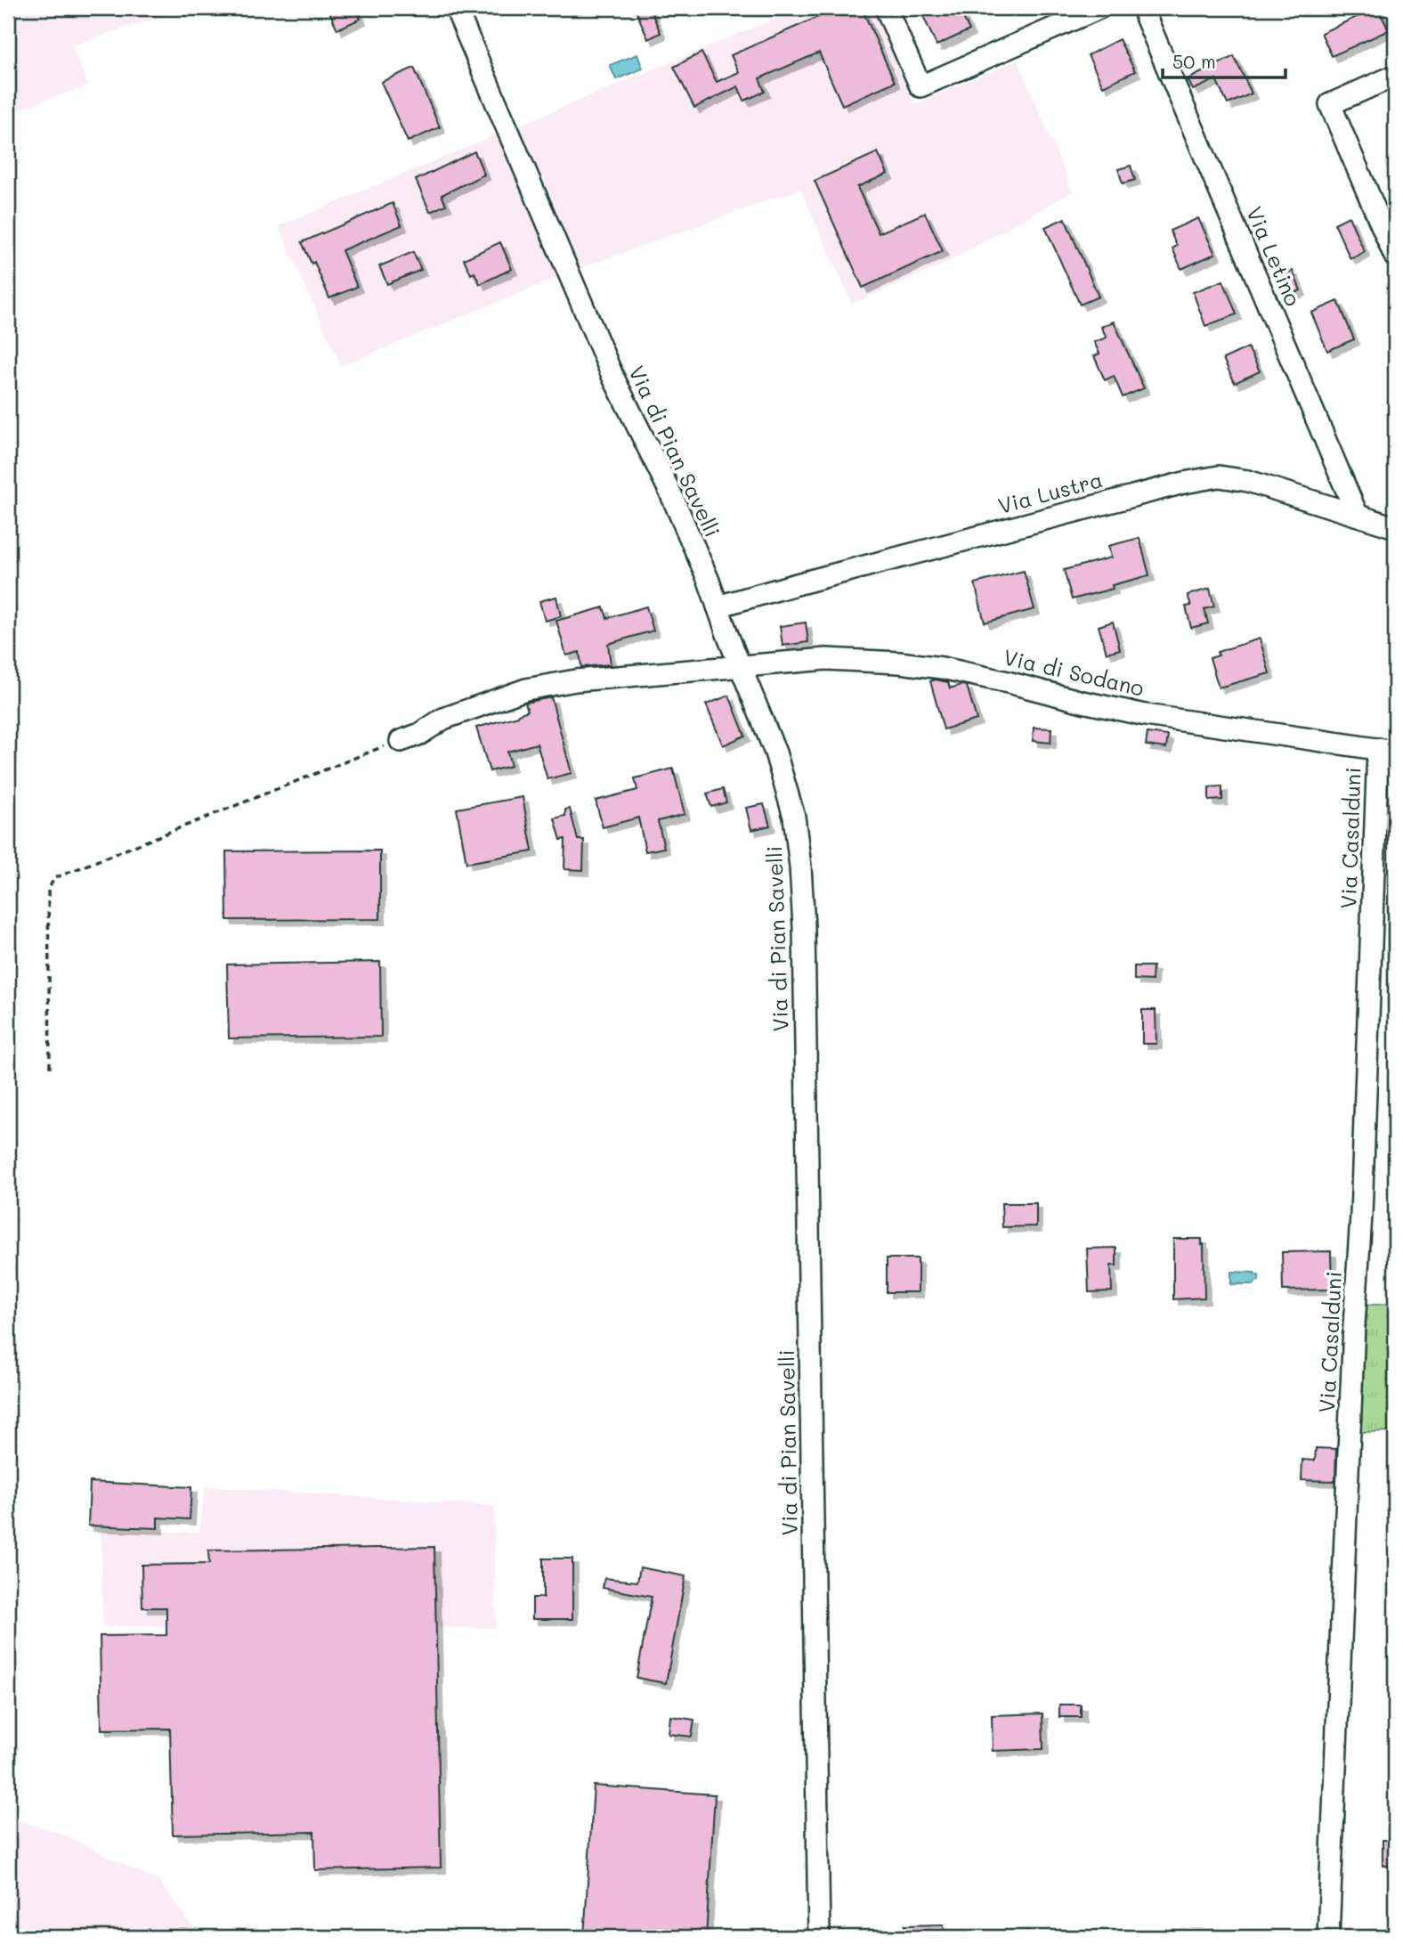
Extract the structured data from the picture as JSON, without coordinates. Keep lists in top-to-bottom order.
{
  "streets": {
    "street": [
      "Via Letino",
      "Via di Pian Savelli",
      "Via Lustra",
      "Via di Sodano",
      "Via Casalduni"
    ]
  },
  "crossings": [
    ["Via Letino", "Via Lustra"],
    ["Via di Pian Savelli", "Via Lustra"],
    ["Via di Pian Savelli", "Via di Sodano"],
    ["Via di Sodano", "Via Casalduni"]
  ],
  "scale_bar": "50 m"
}
